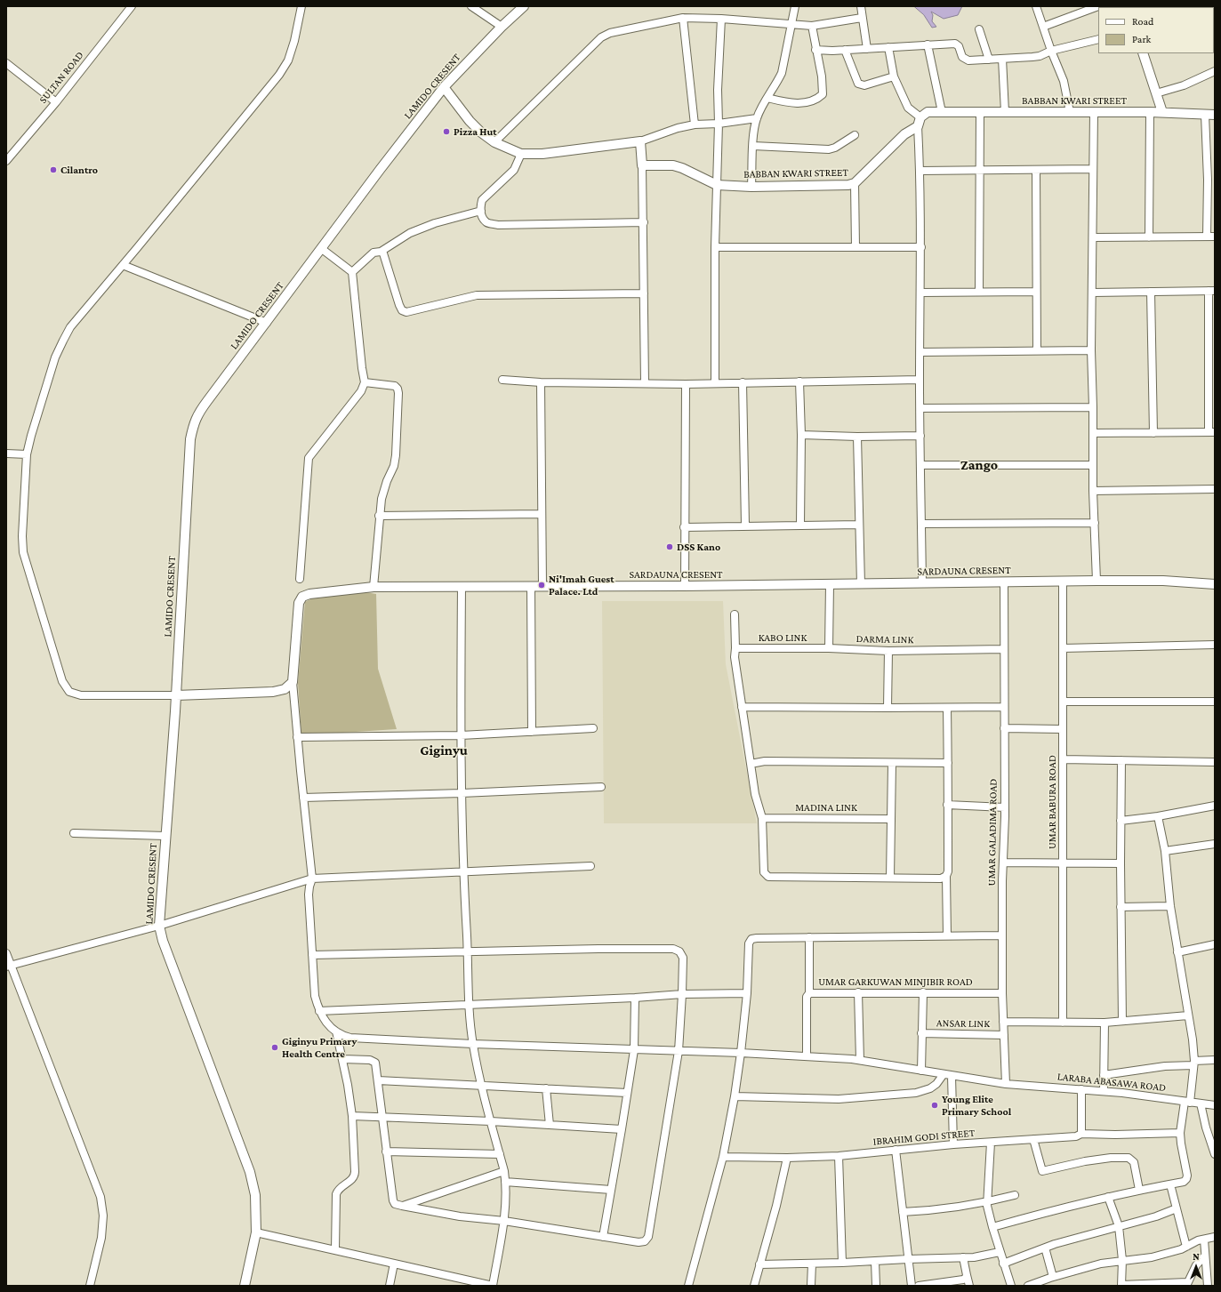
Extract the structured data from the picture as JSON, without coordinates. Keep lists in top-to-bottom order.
{
  "streets": {
    "street": [
      "SULTAN ROAD",
      "LAMIDO CRESENT",
      "BABBAN KWARI STREET",
      "SARDAUNA CRESENT",
      "KABO LINK",
      "DARMA LINK",
      "UMAR BABURA ROAD",
      "MADINA LINK",
      "UMAR GALADIMA ROAD",
      "UMAR GARKUWAN MINJIBIR ROAD",
      "ANSAR LINK",
      "LARABA ABASAWA ROAD",
      "IBRAHIM GODI STREET"
    ]
  },
  "crossings": [
    ["SARDAUNA CRESENT", "UMAR BABURA ROAD"],
    ["SARDAUNA CRESENT", "UMAR GALADIMA ROAD"],
    ["KABO LINK", "DARMA LINK"],
    ["DARMA LINK", "UMAR GALADIMA ROAD"],
    ["UMAR GALADIMA ROAD", "UMAR GARKUWAN MINJIBIR ROAD"],
    ["UMAR GALADIMA ROAD", "ANSAR LINK"],
    ["UMAR GALADIMA ROAD", "LARABA ABASAWA ROAD"],
    ["UMAR GARKUWAN MINJIBIR ROAD", "LARABA ABASAWA ROAD"]
  ],
  "districts": ["Zango", "Giginyu"],
  "places": [
    "Pizza Hut",
    "Cilantro",
    "DSS Kano",
    "Ni'Imah Guest Palace. Ltd",
    "Giginyu Primary Health Centre",
    "Young Elite Primary School"
  ],
  "legend": ["Road", "Park"],
  "north": "top"
}
